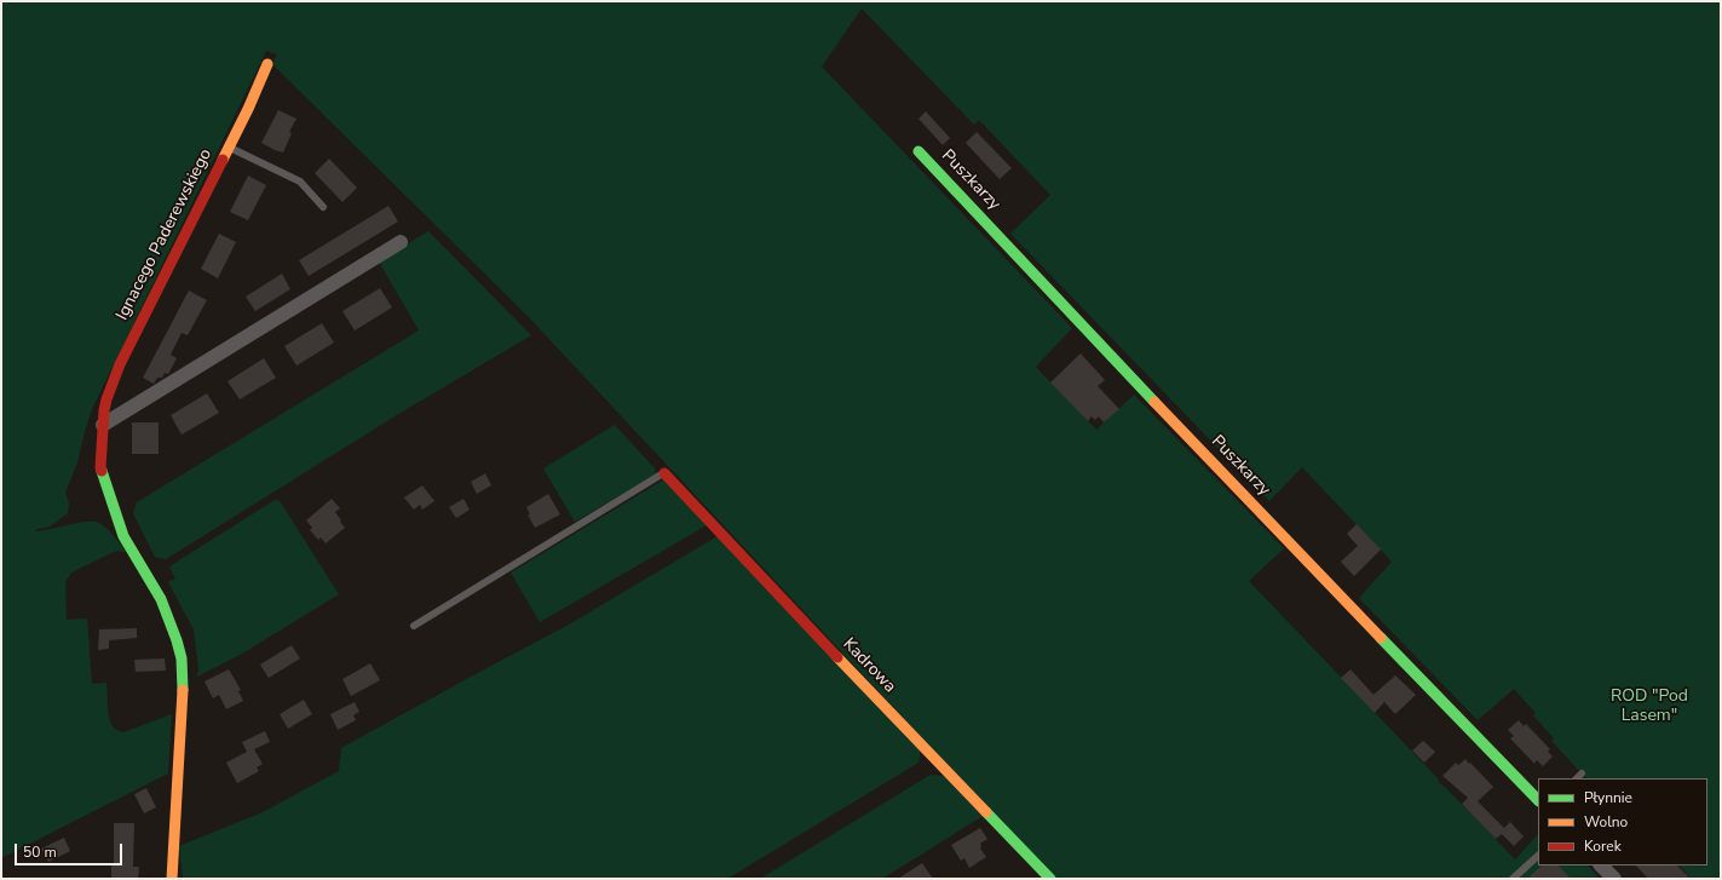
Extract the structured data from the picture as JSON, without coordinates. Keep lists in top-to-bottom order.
{
  "streets": {
    "street": ["Puszkarzy", "Ignacego Paderewskiego", "Kadrowa"]
  },
  "parks": ["ROD \"Pod Lasem\""],
  "legend": ["Płynnie", "Wolno", "Korek"],
  "scale_bar": "50 m"
}
